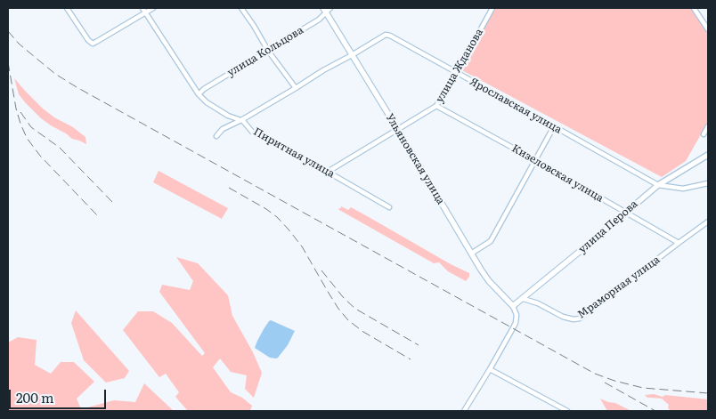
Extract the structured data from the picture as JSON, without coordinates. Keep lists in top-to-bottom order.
{
  "streets": {
    "main road": ["Ульяновская улица", "улица Перова"],
    "street": [
      "улица Кольцова",
      "улица Жданова",
      "Ярославская улица",
      "Пиритная улица",
      "Кизеловская улица",
      "Мраморная улица"
    ]
  },
  "crossings": [
    ["улица Кольцова", "Пиритная улица"],
    ["улица Кольцова", "Ульяновская улица"],
    ["улица Жданова", "Ярославская улица"],
    ["улица Жданова", "Пиритная улица"],
    ["улица Жданова", "Ульяновская улица"],
    ["улица Жданова", "Кизеловская улица"],
    ["Ярославская улица", "Пиритная улица"],
    ["Ярославская улица", "Ульяновская улица"],
    ["Ярославская улица", "улица Перова"],
    ["Ульяновская улица", "улица Перова"],
    ["Кизеловская улица", "улица Перова"],
    ["Кизеловская улица", "Мраморная улица"],
    ["улица Перова", "Мраморная улица"]
  ],
  "scale_bar": "200 m"
}
